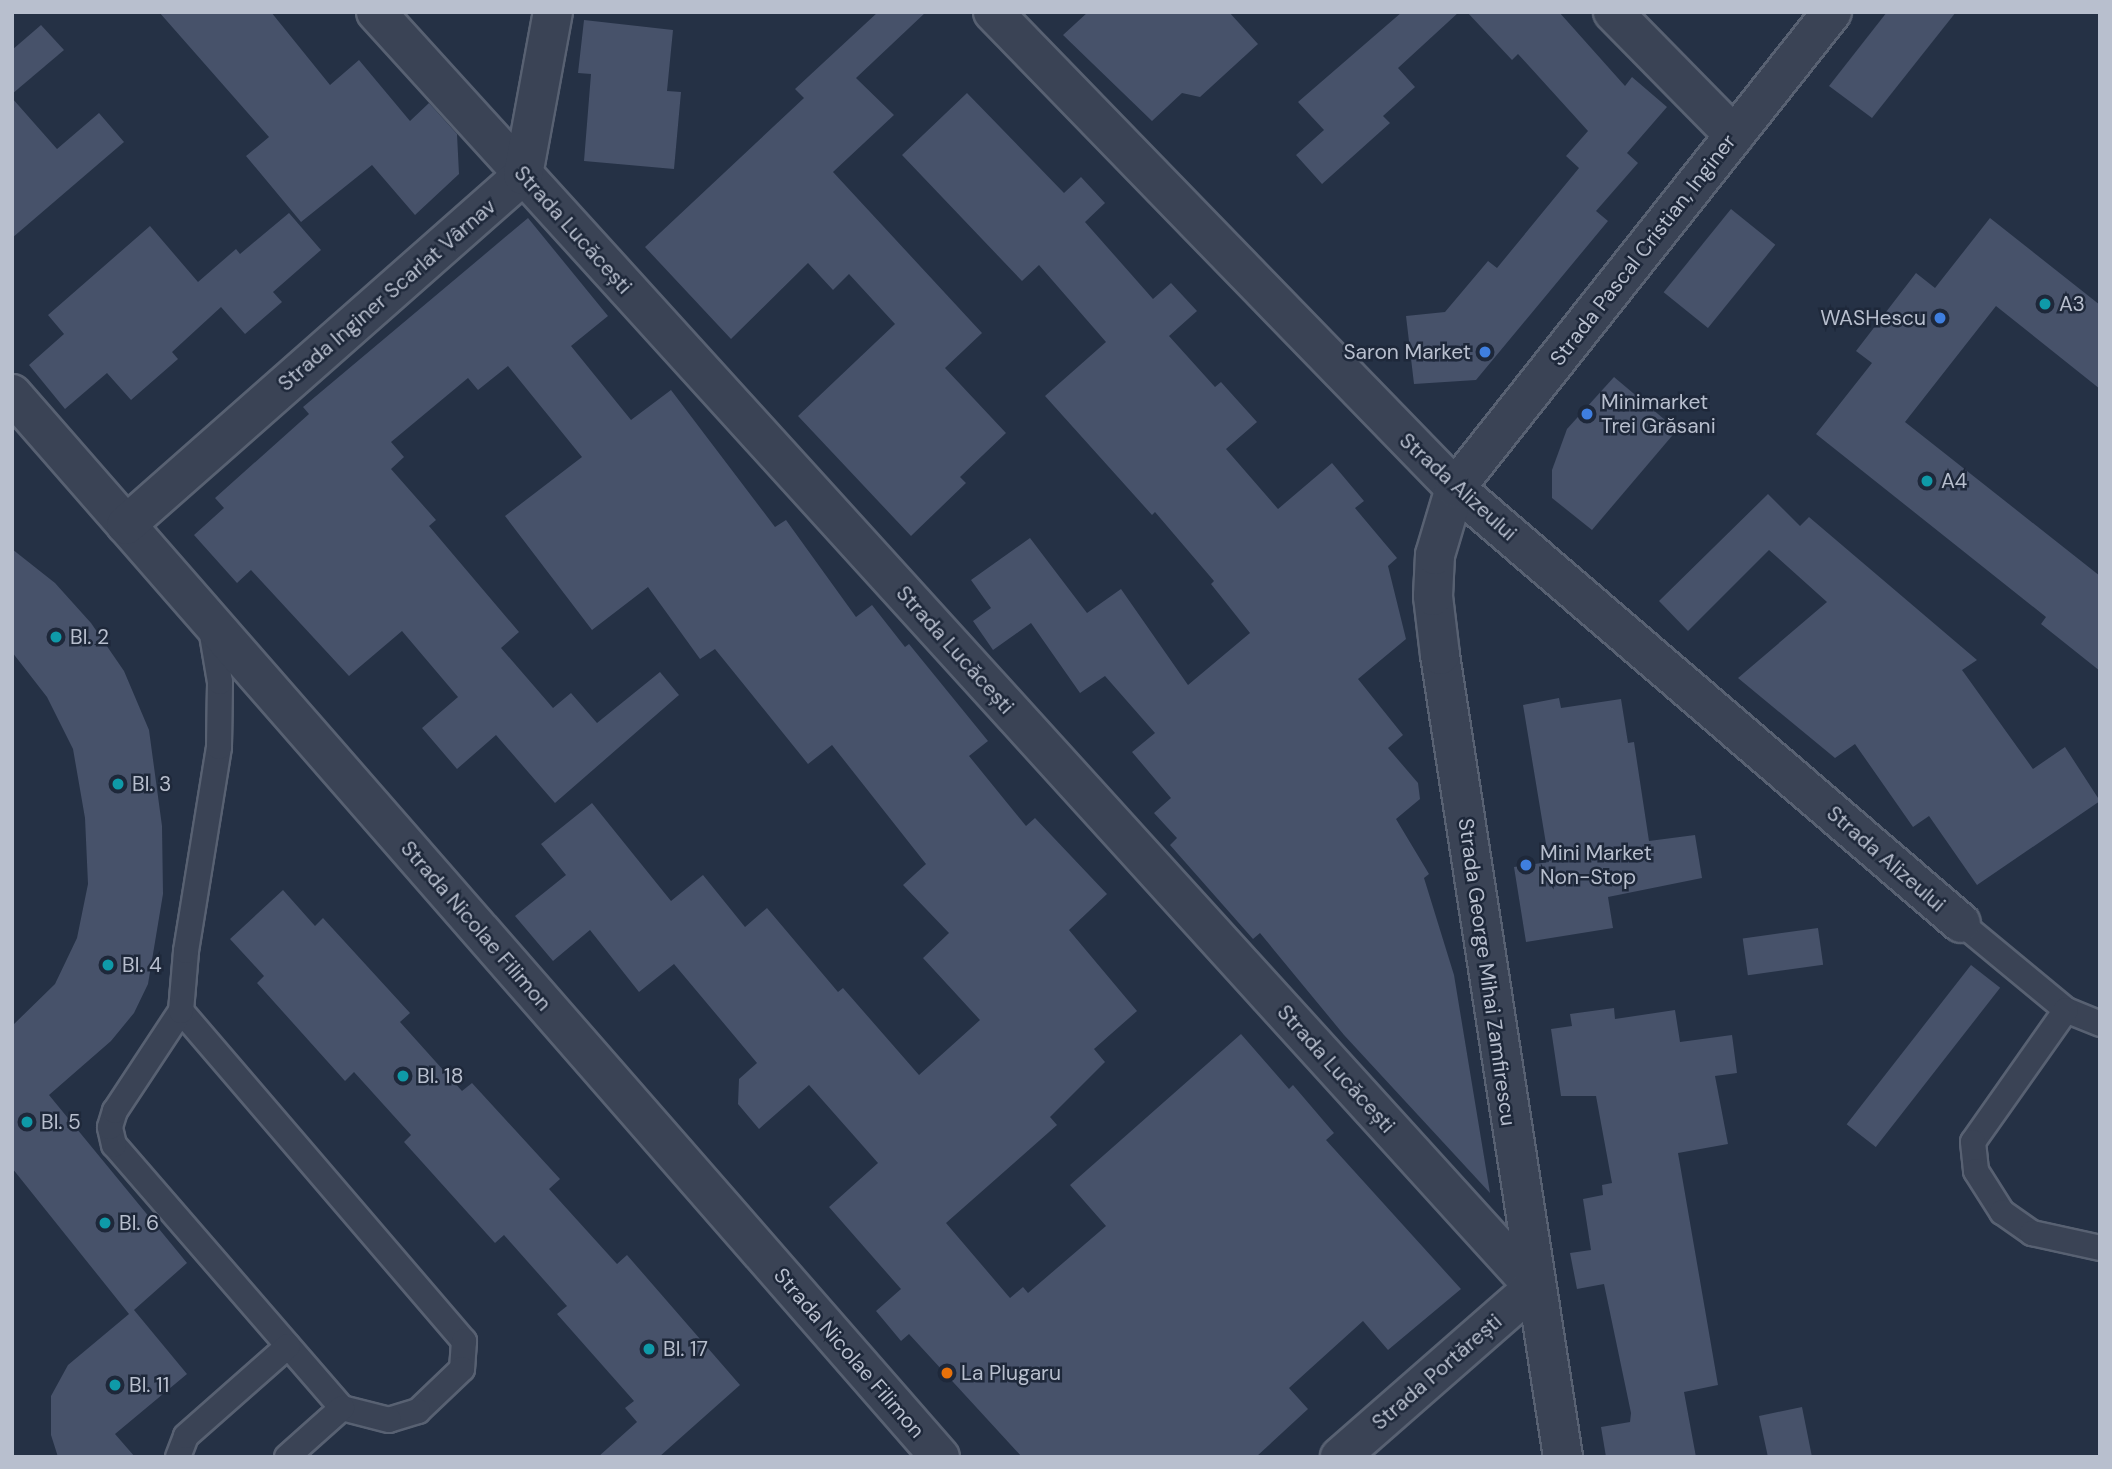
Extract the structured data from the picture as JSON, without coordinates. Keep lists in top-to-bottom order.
{
  "streets": {
    "street": [
      "Strada Lucăcești",
      "Strada Pascal Cristian, Inginer",
      "Strada Inginer Scarlat Vârnav",
      "Strada Alizeului",
      "Strada Nicolae Filimon",
      "Strada George Mihai Zamfirescu",
      "Strada Portărești"
    ]
  },
  "crossings": [
    ["Strada Lucăcești", "Strada Inginer Scarlat Vârnav"],
    ["Strada Lucăcești", "Strada George Mihai Zamfirescu"],
    ["Strada Lucăcești", "Strada Portărești"],
    ["Strada Pascal Cristian, Inginer", "Strada Alizeului"],
    ["Strada Pascal Cristian, Inginer", "Strada George Mihai Zamfirescu"],
    ["Strada Inginer Scarlat Vârnav", "Strada Nicolae Filimon"],
    ["Strada Alizeului", "Strada George Mihai Zamfirescu"],
    ["Strada George Mihai Zamfirescu", "Strada Portărești"]
  ],
  "places": [
    "A3",
    "WASHescu",
    "Saron Market",
    "Minimarket Trei Grăsani",
    "A4",
    "Bl. 2",
    "Bl. 3",
    "Mini Market Non-Stop",
    "Bl. 4",
    "Bl. 18",
    "Bl. 5",
    "Bl. 6",
    "Bl. 17",
    "La Plugaru",
    "Bl. 11"
  ]
}
